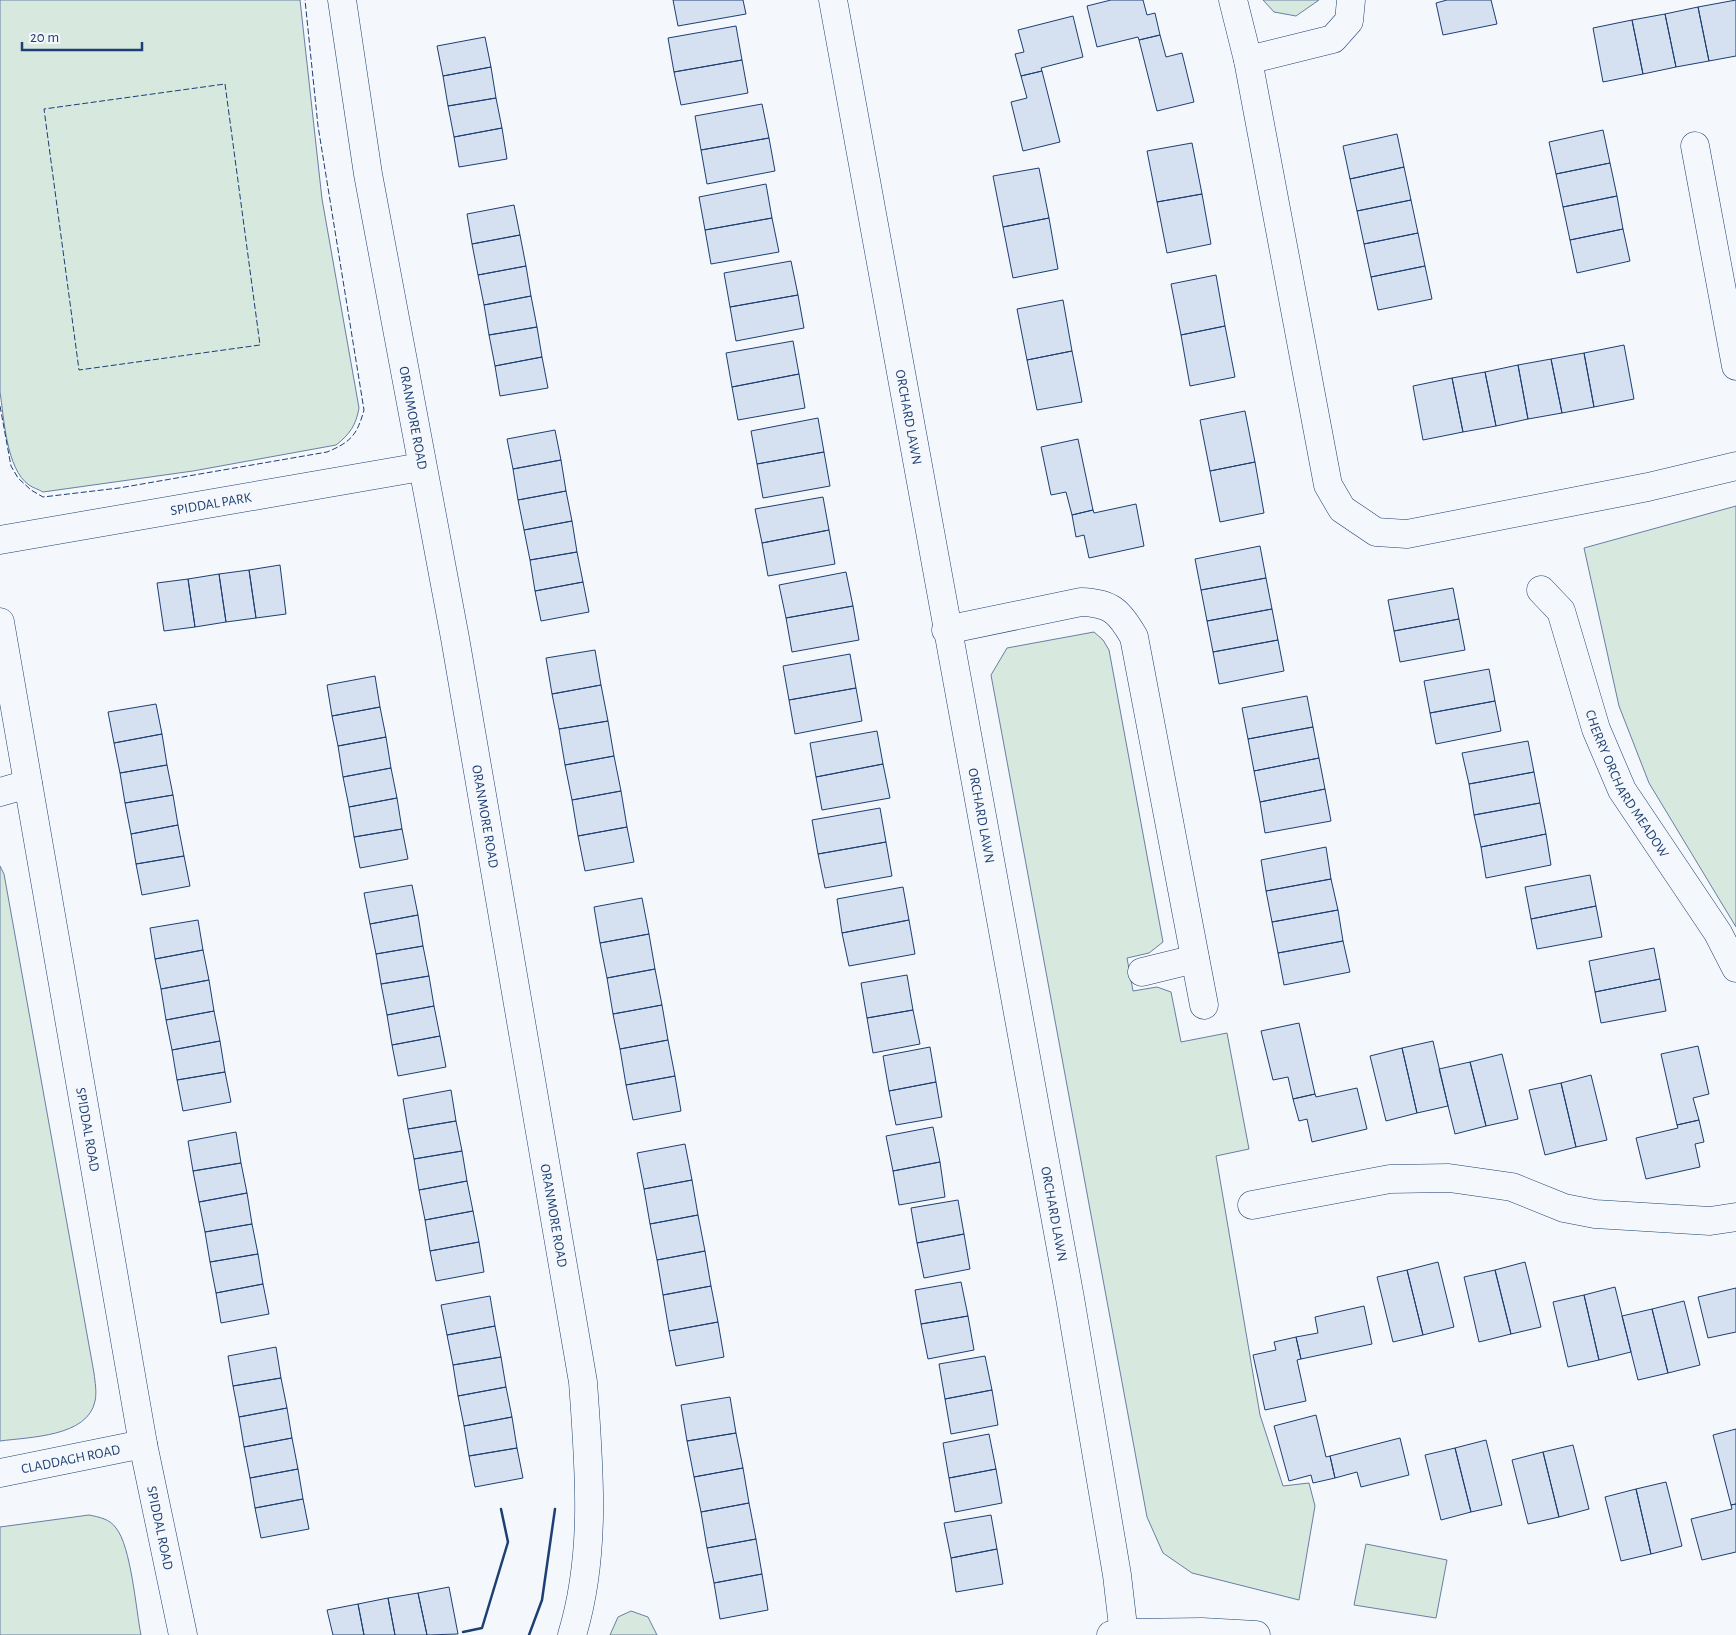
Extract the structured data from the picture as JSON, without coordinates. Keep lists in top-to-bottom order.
{
  "streets": {
    "street": [
      "ORCHARD LAWN",
      "ORANMORE ROAD",
      "SPIDDAL PARK",
      "CHERRY ORCHARD MEADOW",
      "SPIDDAL ROAD",
      "CLADDAGH ROAD"
    ]
  },
  "crossings": [
    ["ORANMORE ROAD", "SPIDDAL PARK"],
    ["SPIDDAL ROAD", "CLADDAGH ROAD"]
  ],
  "scale_bar": "20 m"
}
